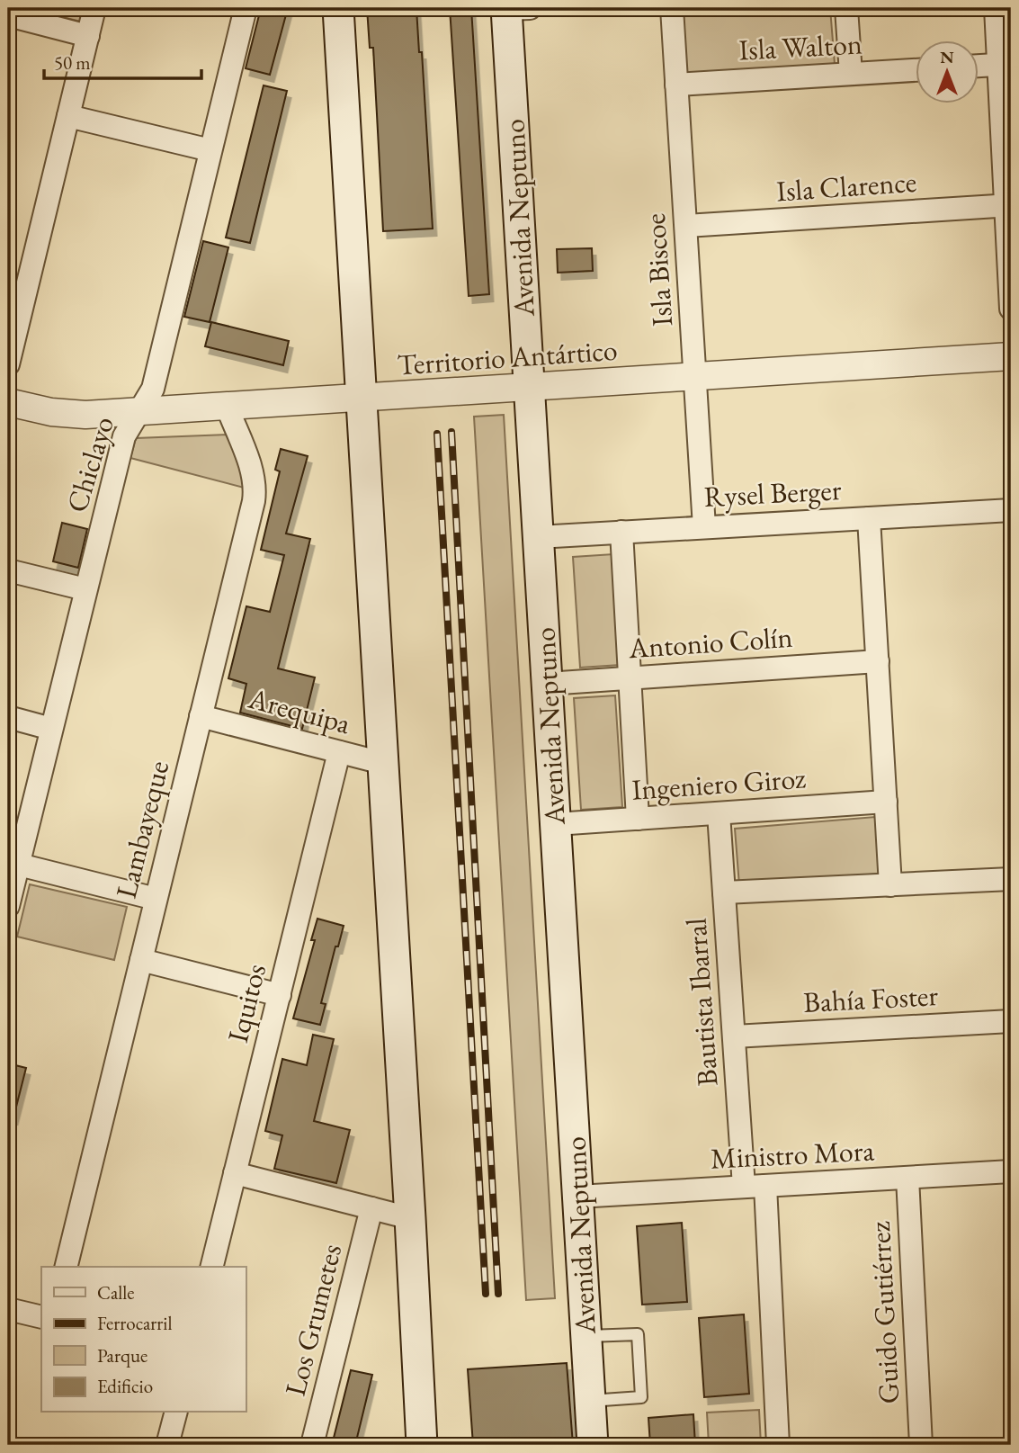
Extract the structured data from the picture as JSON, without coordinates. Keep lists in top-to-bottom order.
{
  "streets": {
    "main road": ["Avenida Neptuno"],
    "street": [
      "Isla Walton",
      "Isla Clarence",
      "Isla Biscoe",
      "Territorio Antártico",
      "Chiclayo",
      "Rysel Berger",
      "Antonio Colín",
      "Arequipa",
      "Ingeniero Giroz",
      "Lambayeque",
      "Bahía Foster",
      "Bautista Ibarral",
      "Iquitos",
      "Ministro Mora",
      "Guido Gutiérrez",
      "Los Grumetes"
    ]
  },
  "crossings": [
    ["Isla Walton", "Isla Biscoe"],
    ["Isla Clarence", "Isla Biscoe"],
    ["Avenida Neptuno", "Territorio Antártico"],
    ["Avenida Neptuno", "Rysel Berger"],
    ["Avenida Neptuno", "Antonio Colín"],
    ["Avenida Neptuno", "Ingeniero Giroz"],
    ["Avenida Neptuno", "Ministro Mora"],
    ["Isla Biscoe", "Territorio Antártico"],
    ["Isla Biscoe", "Rysel Berger"],
    ["Territorio Antártico", "Chiclayo"],
    ["Territorio Antártico", "Lambayeque"],
    ["Arequipa", "Lambayeque"],
    ["Arequipa", "Iquitos"],
    ["Ingeniero Giroz", "Bautista Ibarral"],
    ["Bahía Foster", "Bautista Ibarral"],
    ["Bautista Ibarral", "Ministro Mora"],
    ["Ministro Mora", "Guido Gutiérrez"]
  ],
  "legend": [
    "Calle",
    "Ferrocarril",
    "Parque",
    "Edificio"
  ],
  "scale_bar": "50 m",
  "north": "top"
}
